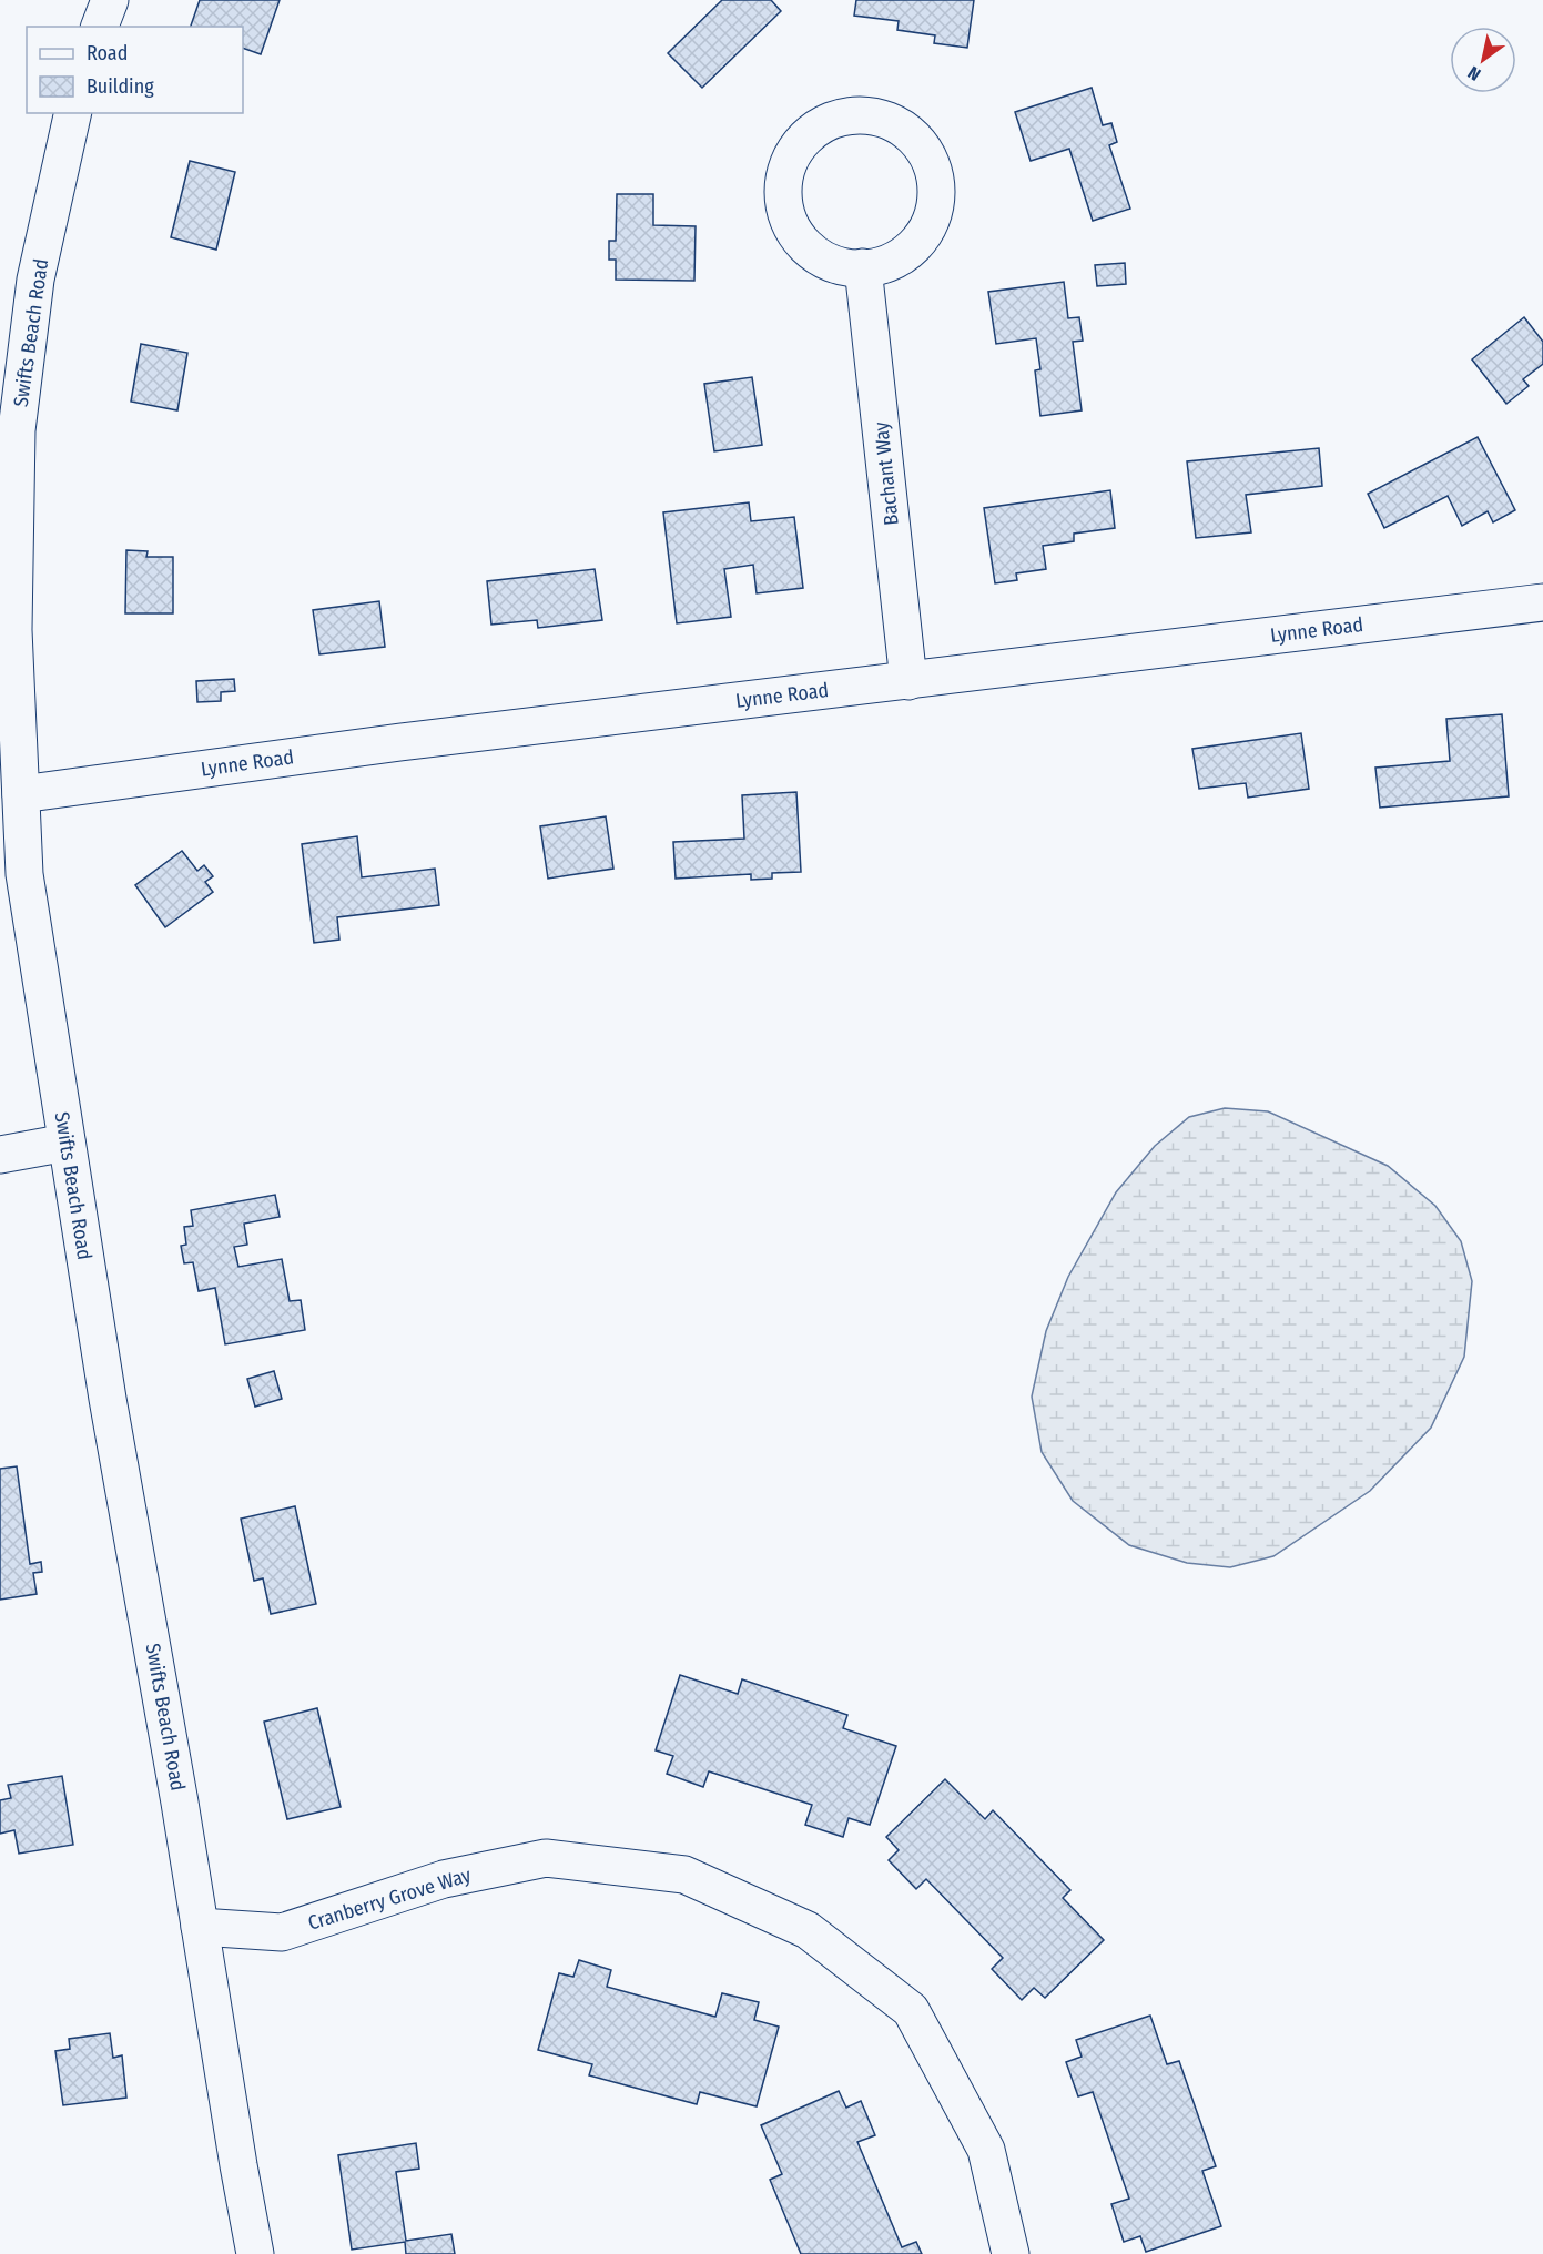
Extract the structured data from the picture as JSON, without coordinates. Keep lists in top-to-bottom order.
{
  "streets": {
    "street": [
      "Swifts Beach Road",
      "Bachant Way",
      "Lynne Road",
      "Cranberry Grove Way"
    ]
  },
  "crossings": [
    ["Swifts Beach Road", "Lynne Road"],
    ["Swifts Beach Road", "Cranberry Grove Way"],
    ["Bachant Way", "Lynne Road"]
  ],
  "legend": ["Road", "Building"],
  "north": "bottom left"
}
